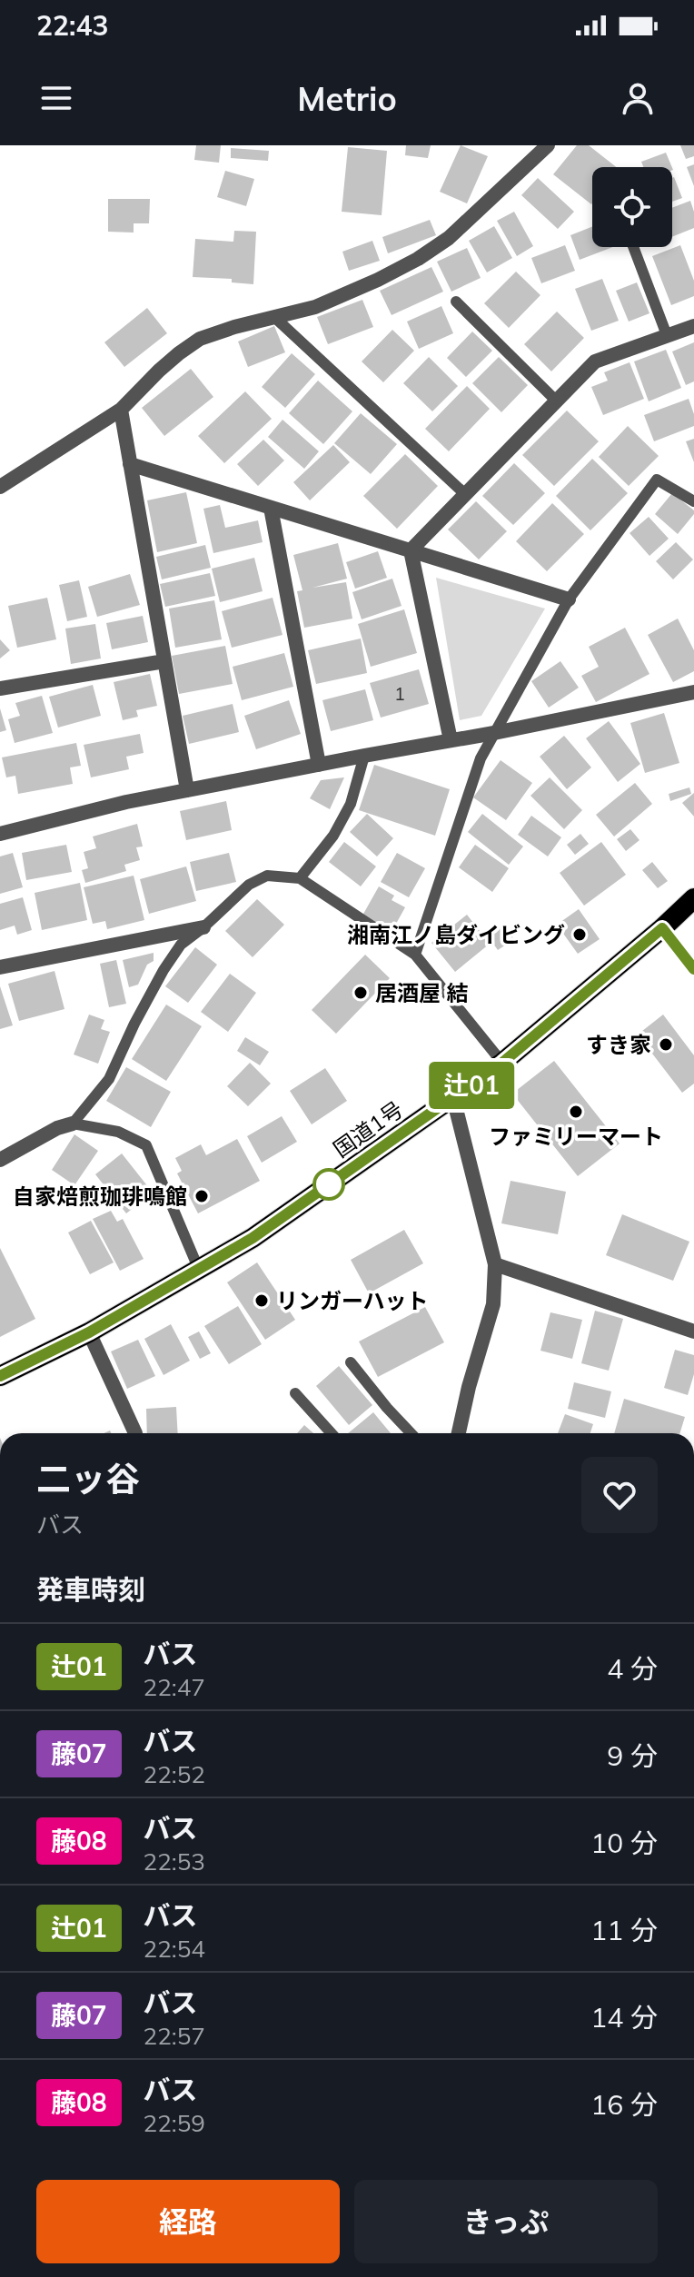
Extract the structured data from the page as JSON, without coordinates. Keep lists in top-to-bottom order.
{
  "streets": {
    "highway": ["国道1号"]
  },
  "places": [
    "湘南江ノ島ダイビング",
    "居酒屋 結",
    "すき家",
    "ファミリーマート",
    "自家焙煎珈琲鳴館",
    "リンガーハット"
  ],
  "lines": ["bus line 辻01"],
  "house_numbers": ["1"],
  "page": {
    "status": "22:43",
    "header": "Metrio",
    "on_map": "辻01",
    "heading": [
      ["二ッ谷", "バス"],
      "発車時刻"
    ],
    "list": [
      {
        "mark": "辻01",
        "name": "バス",
        "note": "22:47",
        "value": "4 分"
      },
      {
        "mark": "藤07",
        "name": "バス",
        "note": "22:52",
        "value": "9 分"
      },
      {
        "mark": "藤08",
        "name": "バス",
        "note": "22:53",
        "value": "10 分"
      },
      {
        "mark": "辻01",
        "name": "バス",
        "note": "22:54",
        "value": "11 分"
      },
      {
        "mark": "藤07",
        "name": "バス",
        "note": "22:57",
        "value": "14 分"
      },
      {
        "mark": "藤08",
        "name": "バス",
        "note": "22:59",
        "value": "16 分"
      }
    ],
    "buttons": ["経路", "きっぷ"]
  }
}
